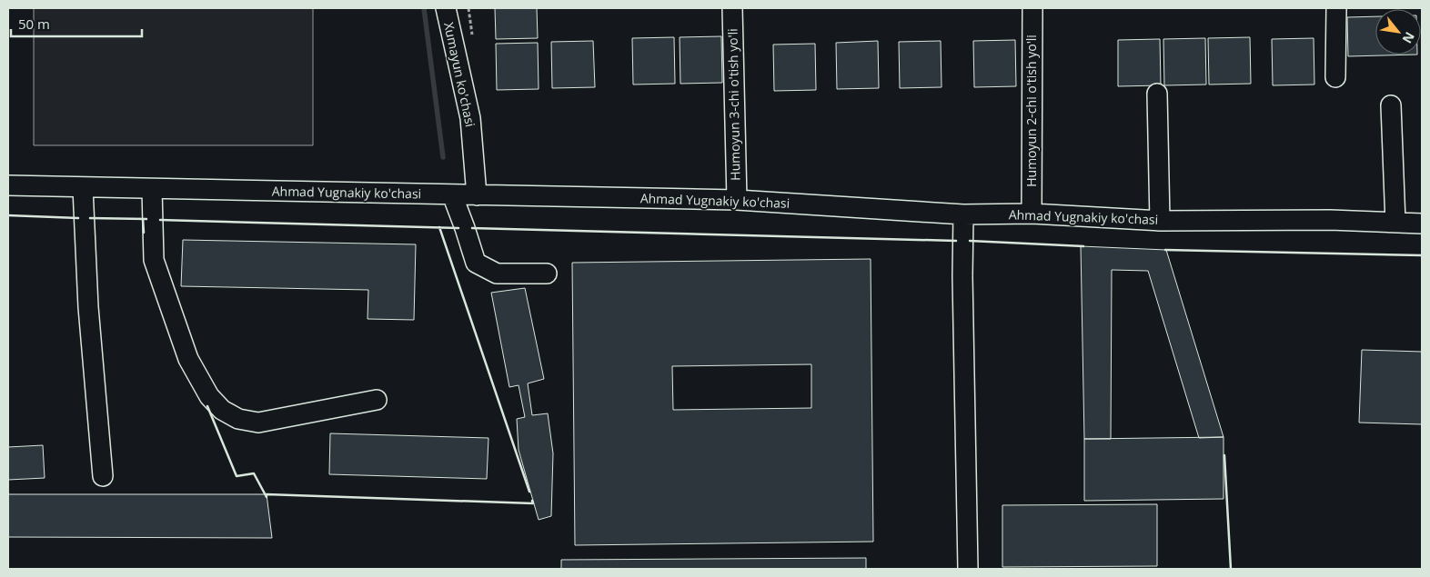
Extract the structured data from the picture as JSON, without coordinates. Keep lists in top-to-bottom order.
{
  "streets": {
    "street": [
      "Xumayun ko'chasi",
      "Humoyun 3-chi o'tish yo'li",
      "Humoyun 2-chi o'tish yo'li",
      "Ahmad Yugnakiy ko'chasi"
    ]
  },
  "crossings": [
    ["Xumayun ko'chasi", "Ahmad Yugnakiy ko'chasi"],
    ["Humoyun 3-chi o'tish yo'li", "Ahmad Yugnakiy ko'chasi"],
    ["Humoyun 2-chi o'tish yo'li", "Ahmad Yugnakiy ko'chasi"]
  ],
  "scale_bar": "50 m",
  "north": "bottom right"
}
